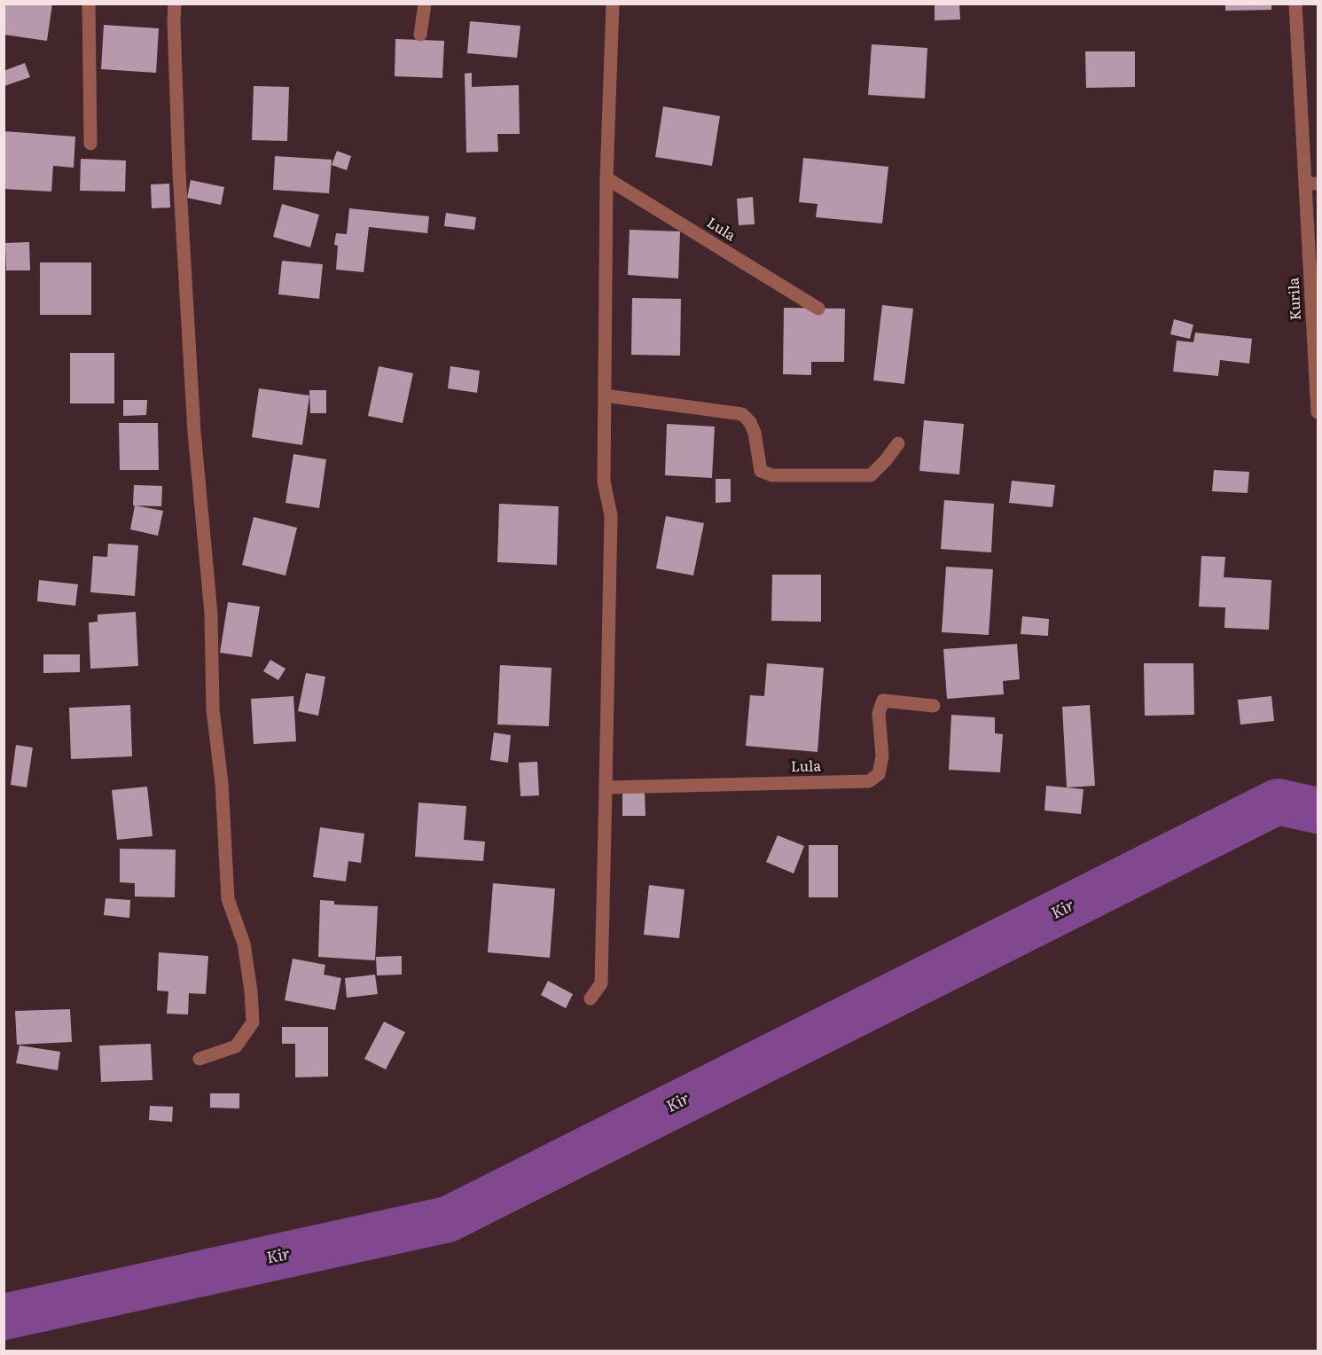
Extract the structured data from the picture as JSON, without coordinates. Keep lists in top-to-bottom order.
{
  "streets": {
    "street": ["Lula", "Kurila"]
  },
  "water": ["Kir"]
}
